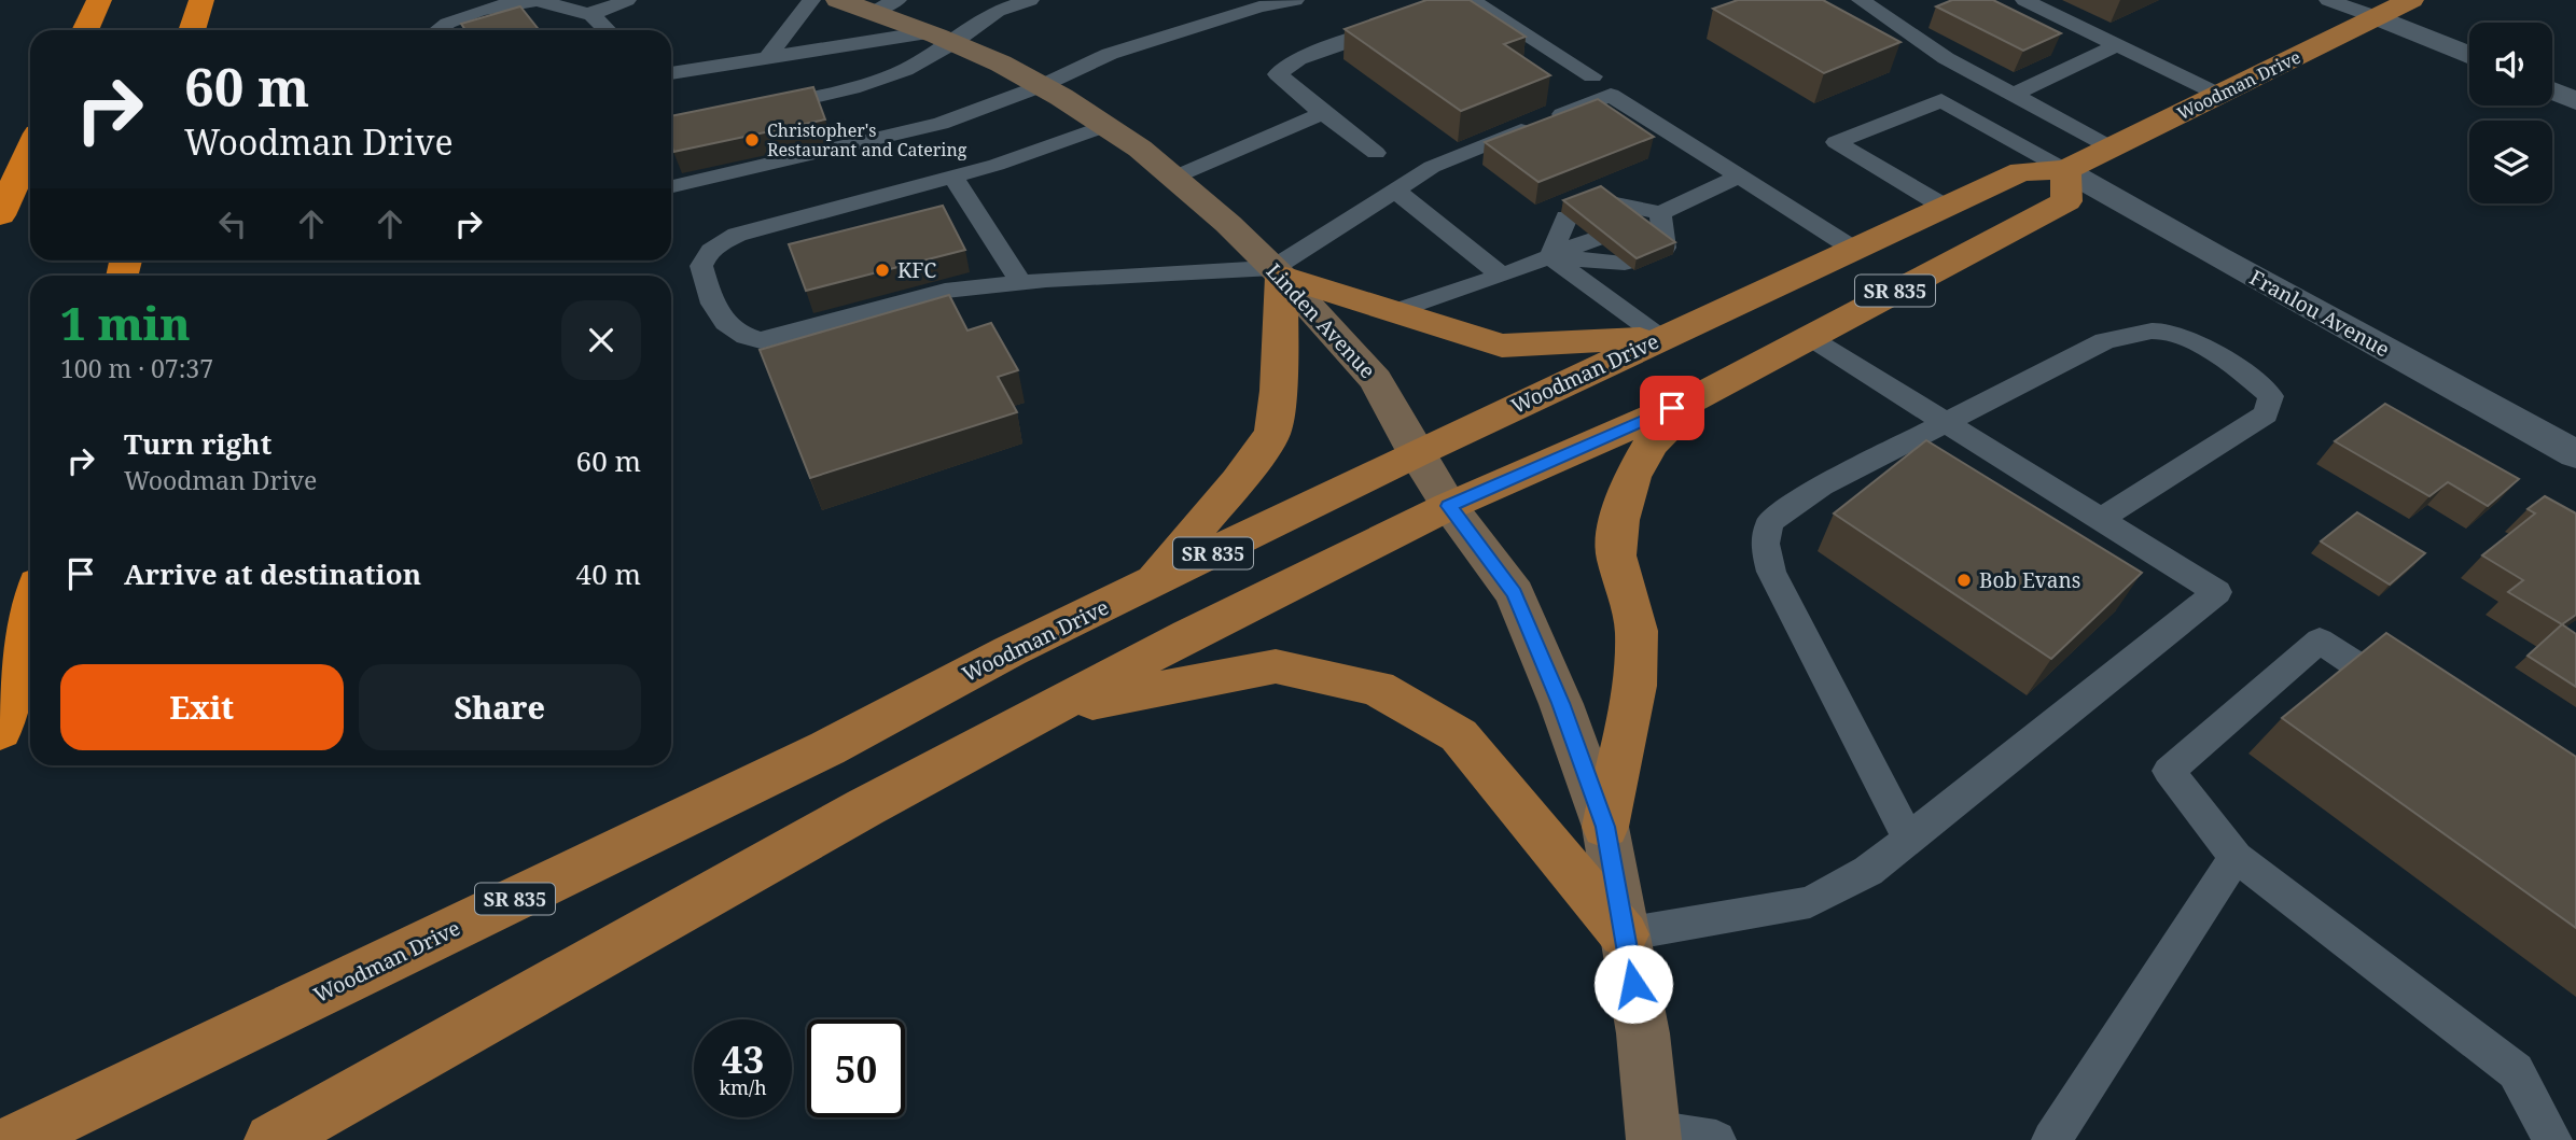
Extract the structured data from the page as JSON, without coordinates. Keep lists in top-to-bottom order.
{
  "streets": {
    "main road": ["Woodman Drive", "SR 835", "Linden Avenue"],
    "street": ["Franlou Avenue"]
  },
  "crossings": [
    ["Woodman Drive", "SR 835"],
    ["Woodman Drive", "Franlou Avenue"],
    ["Woodman Drive", "Linden Avenue"],
    ["SR 835", "Franlou Avenue"],
    ["SR 835", "Linden Avenue"]
  ],
  "places": ["Christopher's Restaurant and Catering", "KFC", "Bob Evans"],
  "page": {
    "turn": ["60 m", "Woodman Drive"],
    "heading": ["1 min", "100 m · 07:37"],
    "list": [
      {
        "name": "Turn right",
        "note": "Woodman Drive",
        "value": "60 m"
      },
      {
        "name": "Arrive at destination",
        "value": "40 m"
      }
    ],
    "buttons": ["Exit", "Share"],
    "speed": "43 km/h",
    "limit": "50"
  }
}
